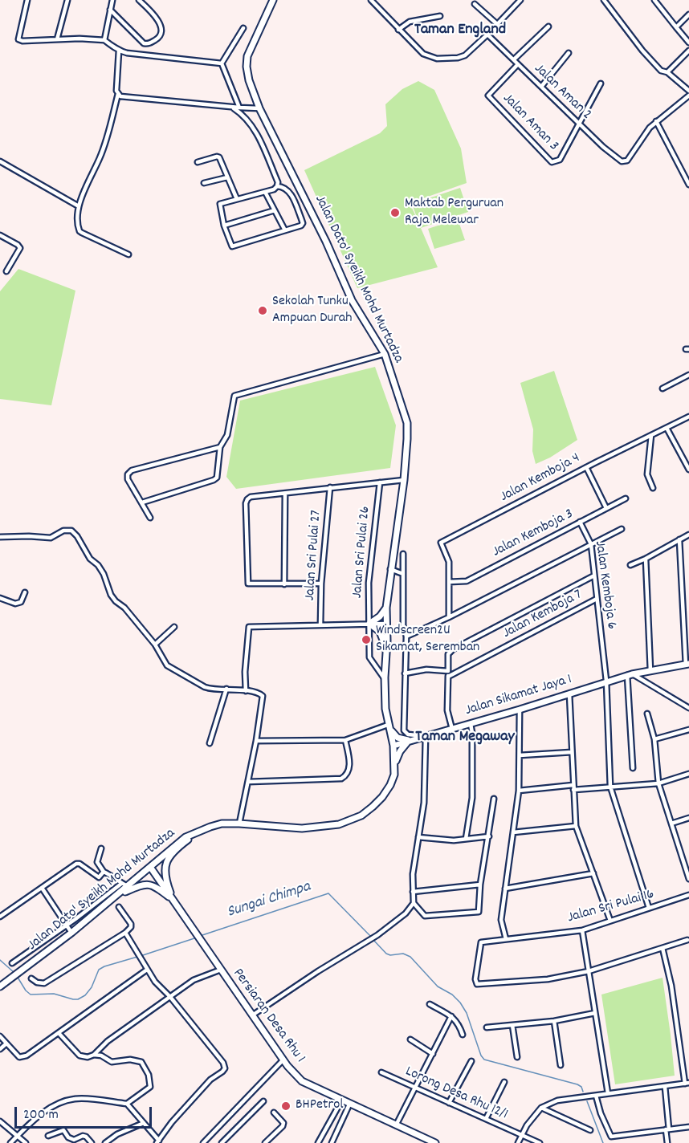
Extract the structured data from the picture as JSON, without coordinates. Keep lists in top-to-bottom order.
{
  "streets": {
    "main road": ["Jalan Dato' Syeikh Mohd Murtadza", "Jalan Sikamat Jaya 1", "Persiaran Desa Rhu 1"],
    "street": [
      "Jalan Aman 2",
      "Jalan Aman 3",
      "Jalan Kemboja 4",
      "Jalan Kemboja 3",
      "Jalan Sri Pulai 26",
      "Jalan Sri Pulai 27",
      "Jalan Kemboja 6",
      "Jalan Kemboja 7",
      "Jalan Sri Pulai 16",
      "Lorong Desa Rhu 12/1"
    ]
  },
  "crossings": [
    ["Jalan Aman 2", "Jalan Aman 3"],
    ["Jalan Dato' Syeikh Mohd Murtadza", "Jalan Sri Pulai 26"],
    ["Jalan Dato' Syeikh Mohd Murtadza", "Jalan Sikamat Jaya 1"],
    ["Jalan Dato' Syeikh Mohd Murtadza", "Persiaran Desa Rhu 1"],
    ["Jalan Kemboja 4", "Jalan Kemboja 3"],
    ["Jalan Kemboja 3", "Jalan Kemboja 6"],
    ["Jalan Kemboja 6", "Jalan Kemboja 7"],
    ["Jalan Kemboja 6", "Jalan Sikamat Jaya 1"],
    ["Jalan Kemboja 6", "Jalan Sri Pulai 16"]
  ],
  "districts": ["Taman England", "Taman Megaway"],
  "water": ["Sungai Chimpa"],
  "places": [
    "Maktab Perguruan Raja Melewar",
    "Sekolah Tunku Ampuan Durah",
    "Windscreen2U Sikamat, Seremban",
    "BHPetrol"
  ],
  "scale_bar": "200 m"
}
